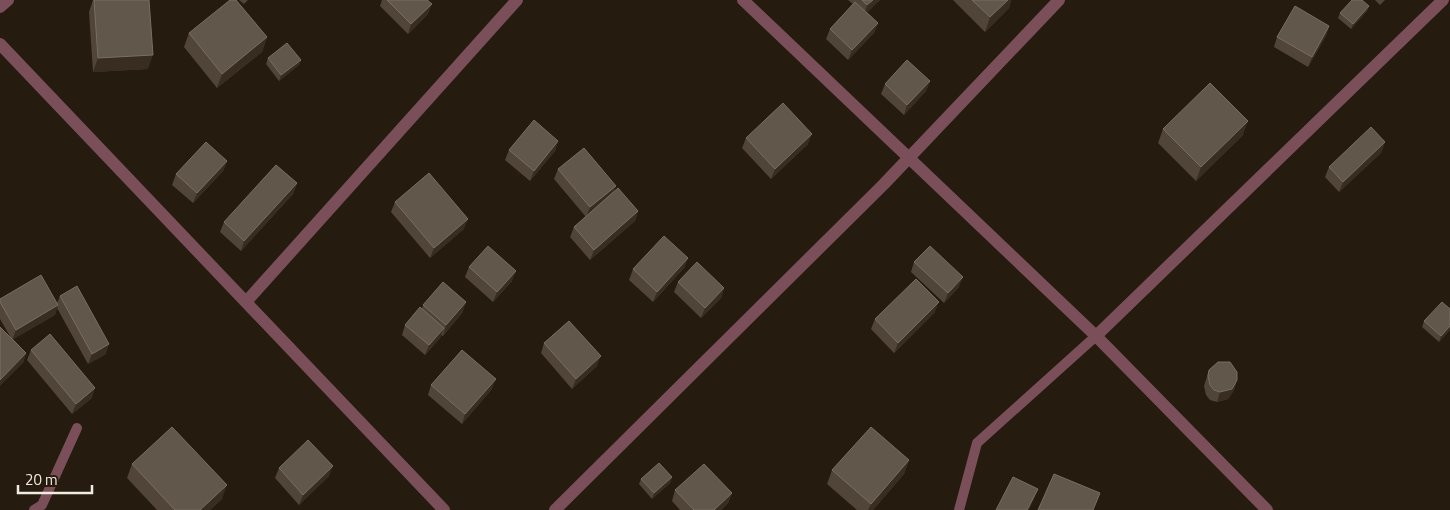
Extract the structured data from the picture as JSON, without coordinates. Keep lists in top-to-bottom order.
{
  "scale_bar": "20 m"
}
